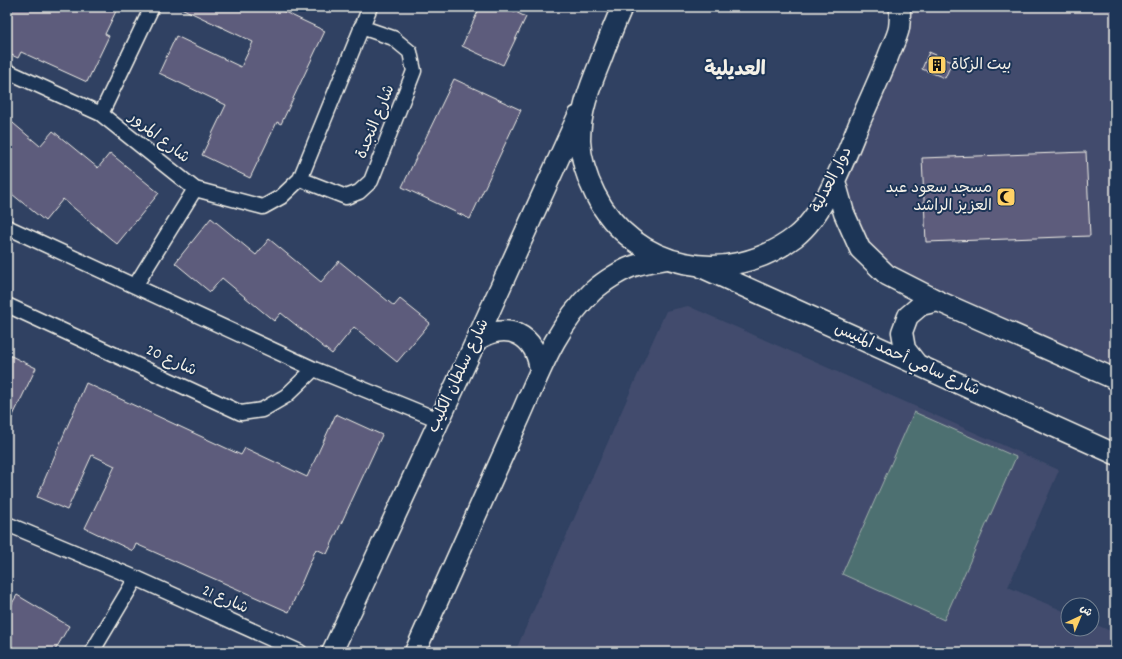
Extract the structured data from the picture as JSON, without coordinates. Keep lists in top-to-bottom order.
{
  "streets": {
    "main road": ["دوار العدلية", "شارع سامي أحمد المنيس", "شارع سلطان الكليب"],
    "street": [
      "شارع النجدة",
      "شارع المرور",
      "شارع 20",
      "شارع 21"
    ]
  },
  "crossings": [
    ["شارع النجدة", "شارع المرور"],
    ["دوار العدلية", "شارع سامي أحمد المنيس"],
    ["دوار العدلية", "شارع سلطان الكليب"]
  ],
  "districts": ["العديلية"],
  "places": {
    "building": ["بيت الزكاة"],
    "mosque": ["مسجد سعود عبد العزيز الراشد"]
  },
  "north": "top right"
}
